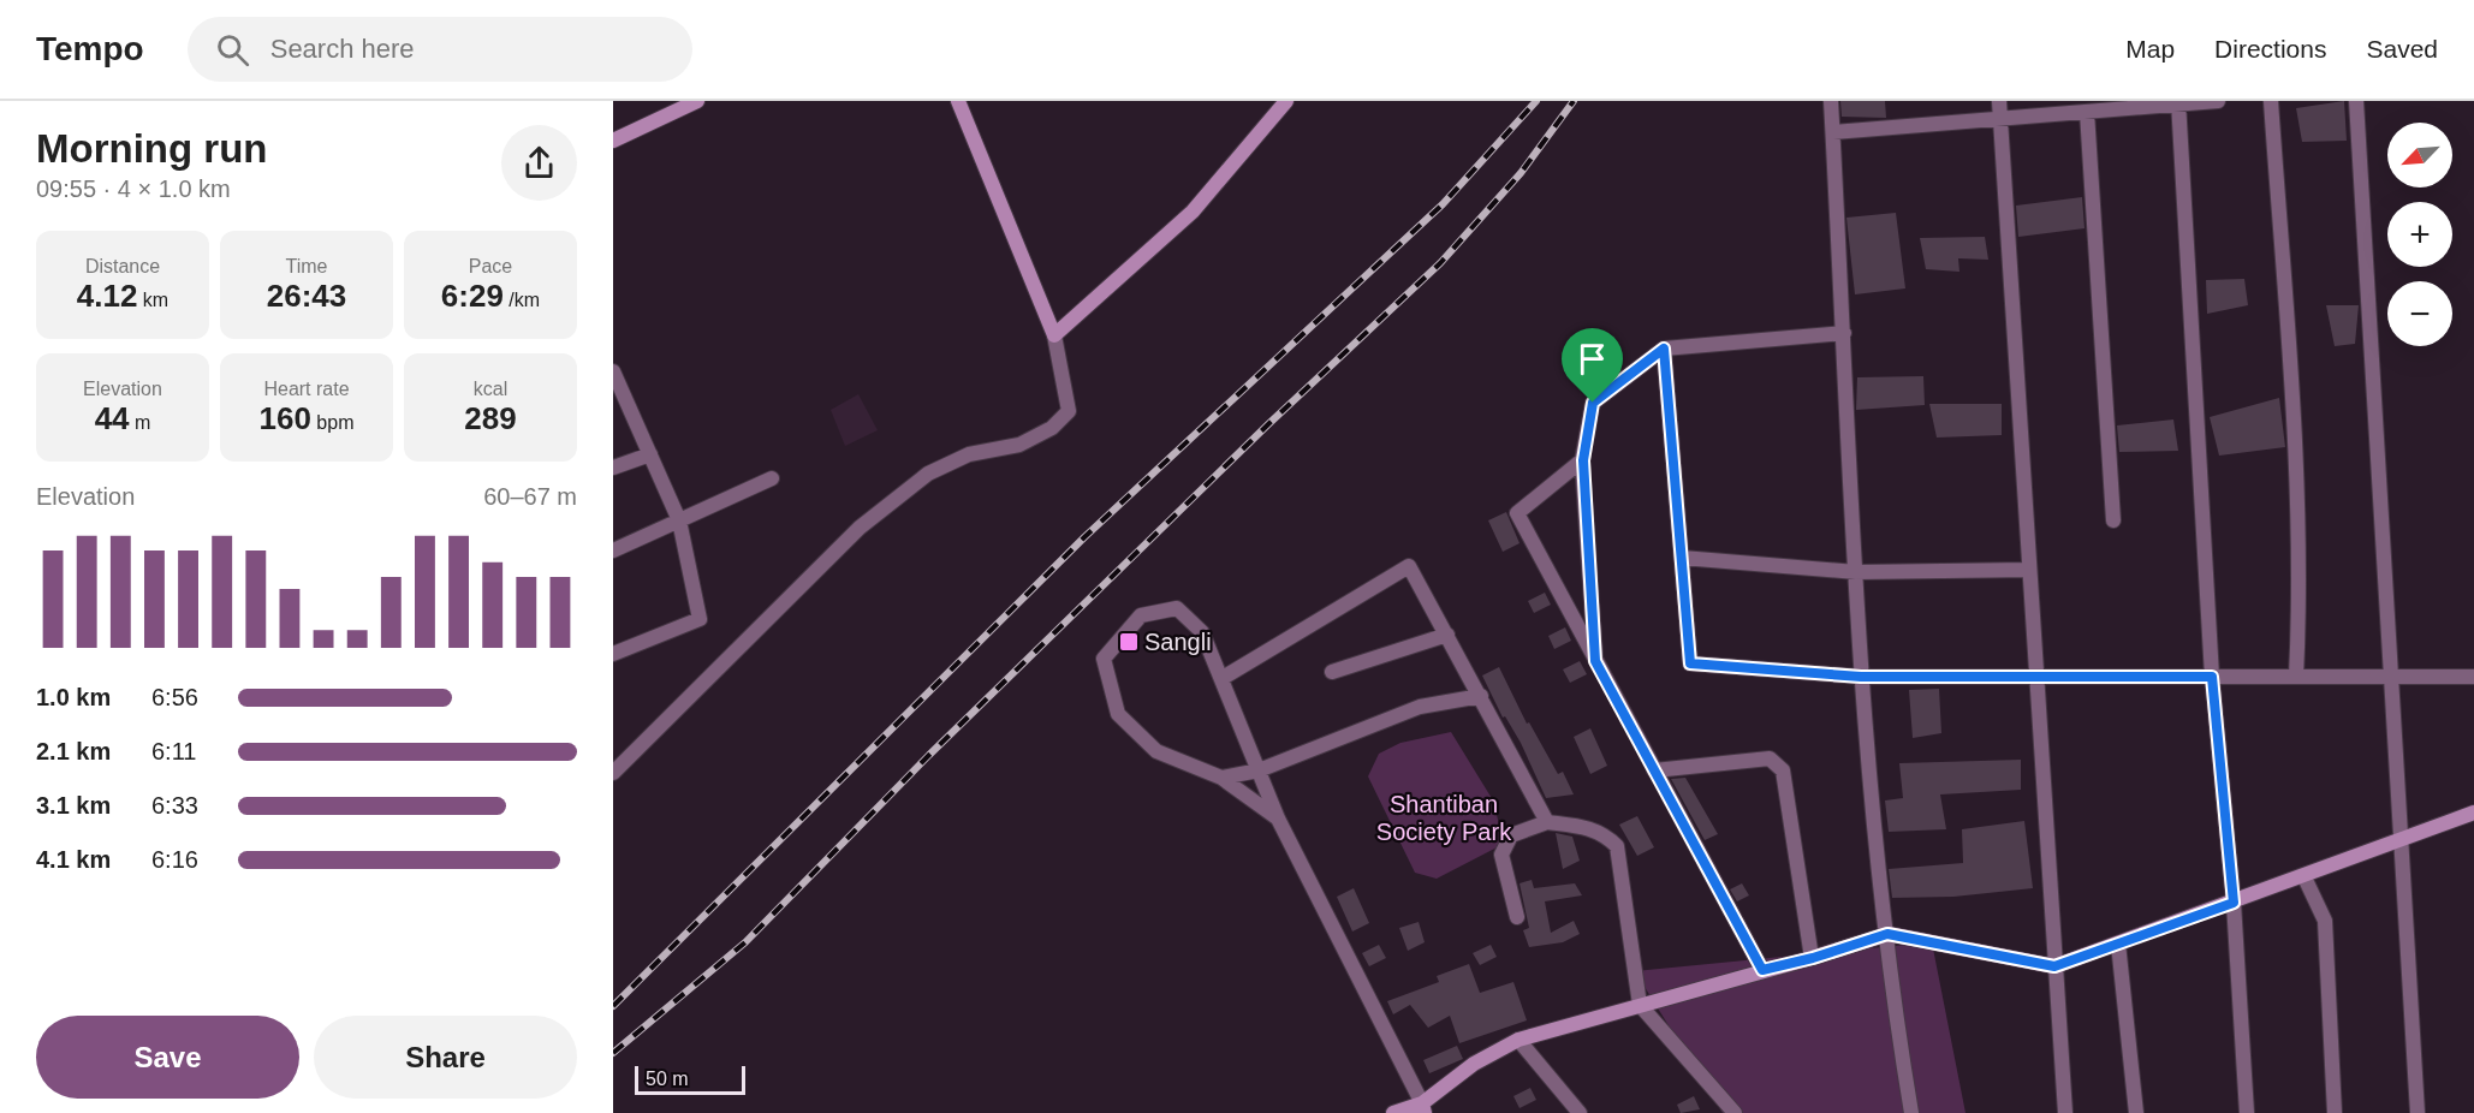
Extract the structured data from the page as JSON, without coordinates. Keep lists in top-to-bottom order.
{
  "parks": ["Shantiban Society Park"],
  "places": {
    "transit": ["Sangli"]
  },
  "scale_bar": "50 m",
  "north": "bottom left",
  "page": {
    "header": "Tempo",
    "search": "Search here",
    "nav": ["Map", "Directions", "Saved"],
    "heading": ["Morning run", "09:55 · 4 × 1.0 km"],
    "map_buttons": ["+", "−"],
    "stats": [
      ["Distance", "4.12 km"],
      ["Time", "26:43"],
      ["Pace", "6:29 /km"],
      ["Elevation", "44 m"],
      ["Heart rate", "160 bpm"],
      ["kcal", "289"]
    ],
    "chart": ["Elevation", "60–67 m"],
    "list": [
      {
        "name": "1.0 km",
        "note": "6:56"
      },
      {
        "name": "2.1 km",
        "note": "6:11"
      },
      {
        "name": "3.1 km",
        "note": "6:33"
      },
      {
        "name": "4.1 km",
        "note": "6:16"
      }
    ],
    "buttons": ["Save", "Share"],
    "scale": "50 m"
  }
}
